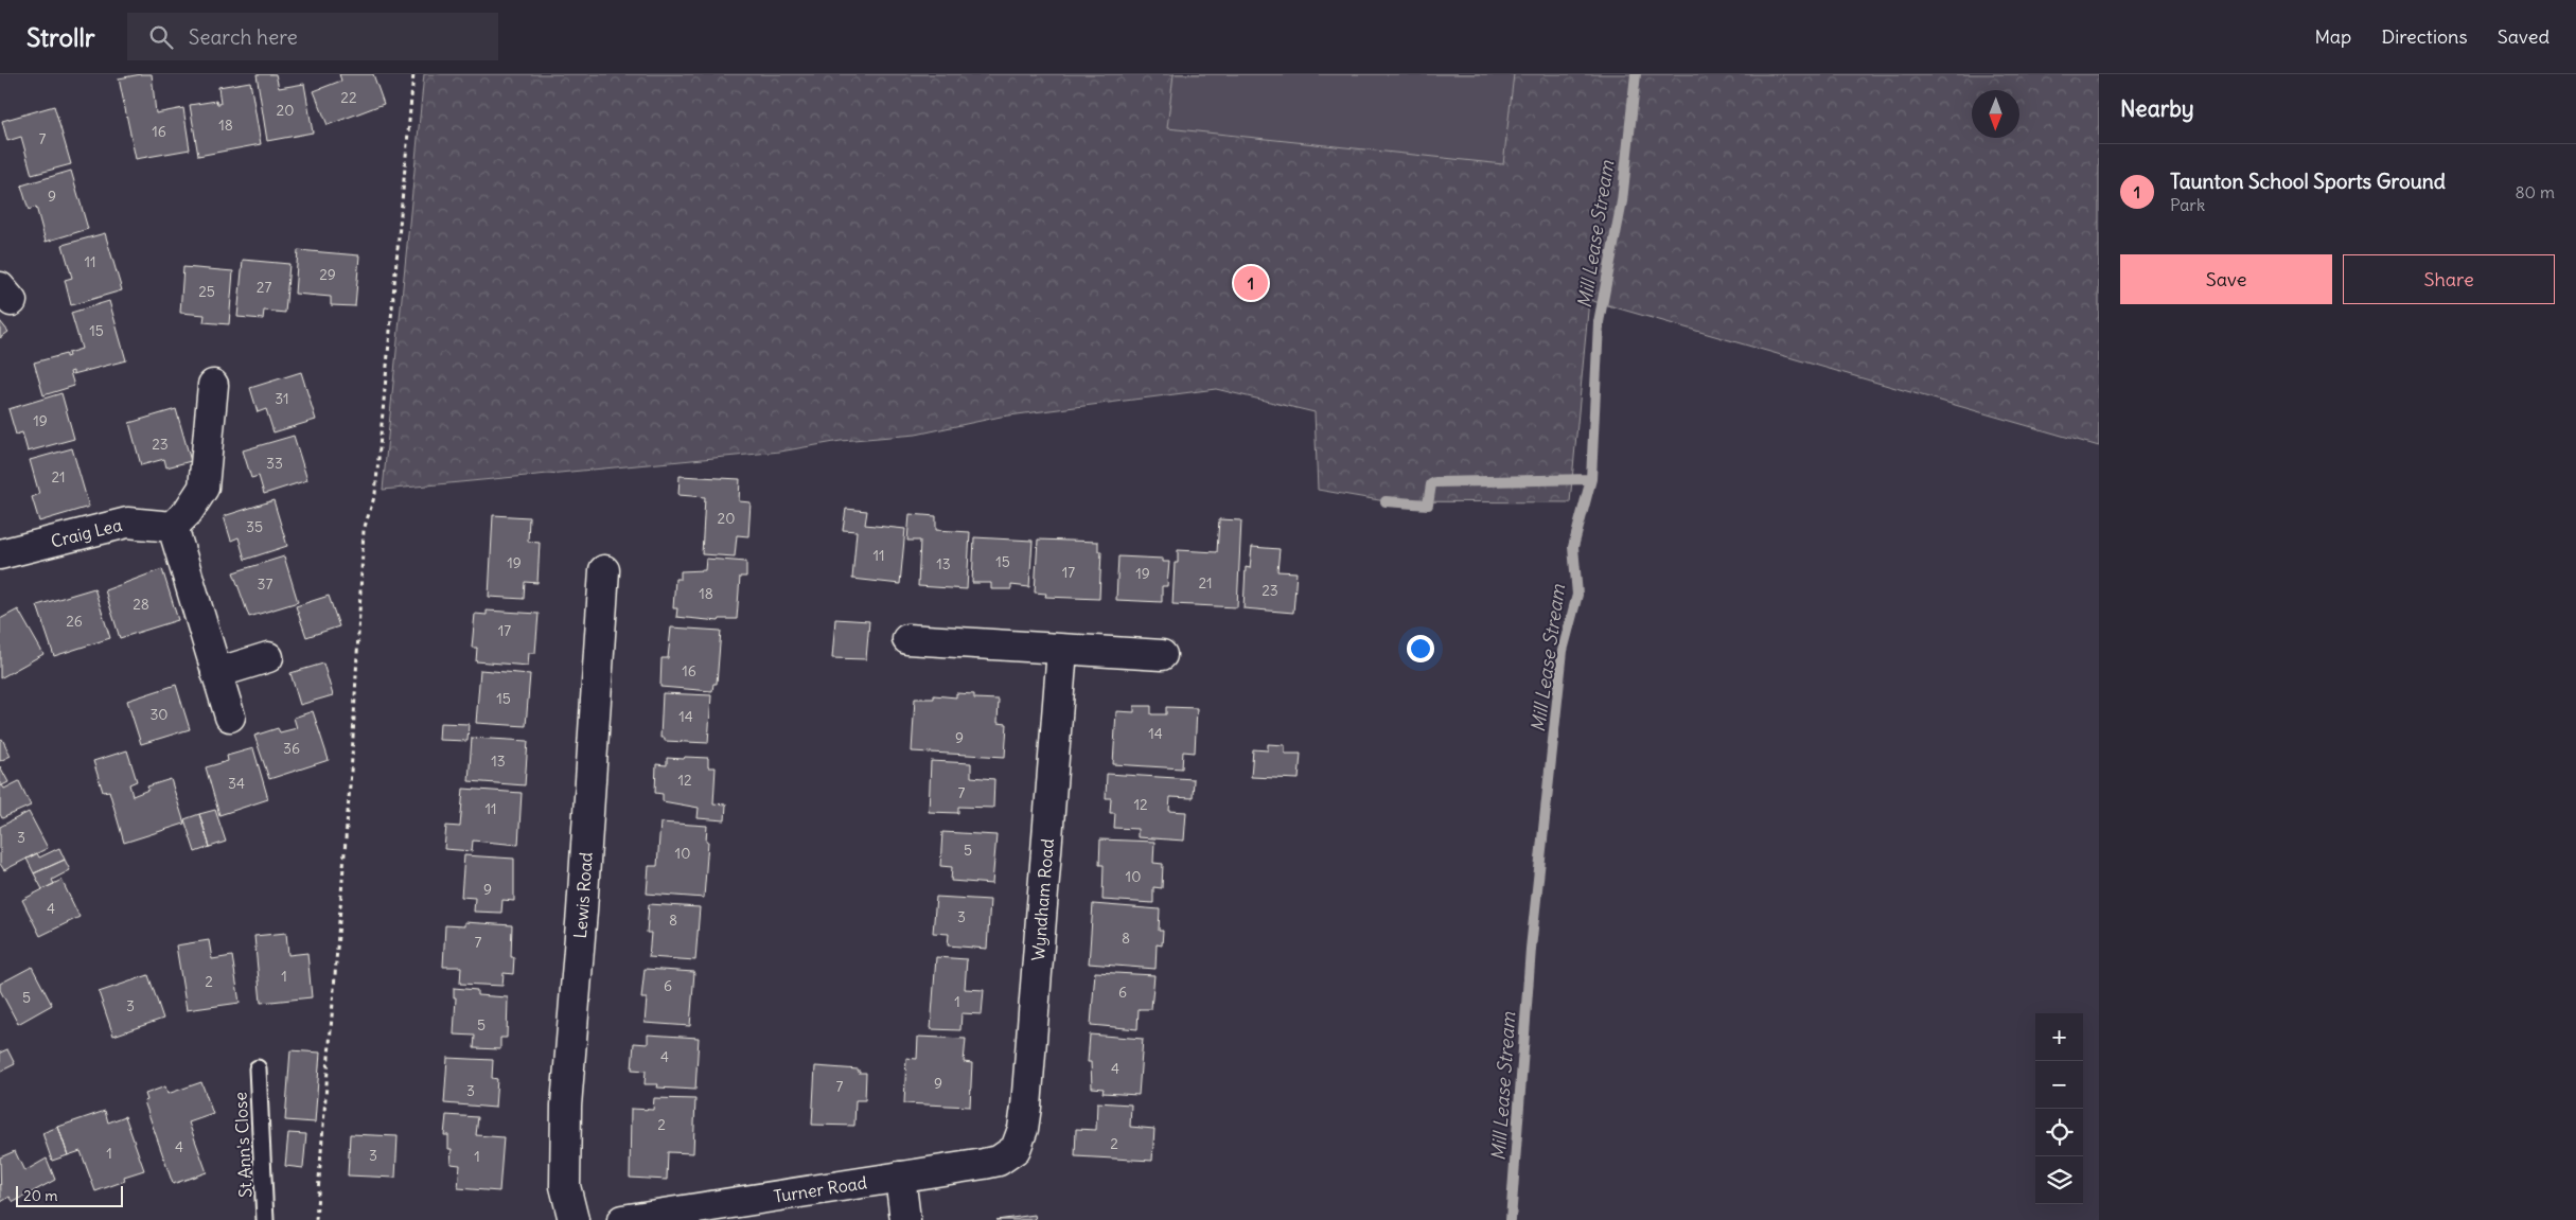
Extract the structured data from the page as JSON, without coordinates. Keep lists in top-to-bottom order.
{
  "streets": {
    "street": [
      "Craig Lea",
      "Lewis Road",
      "Wyndham Road",
      "Turner Road"
    ],
    "lane": ["St Ann's Close"]
  },
  "crossings": [
    ["Wyndham Road", "Turner Road"]
  ],
  "water": ["Mill Lease Stream"],
  "house_numbers": [
    "22",
    "20",
    "18",
    "16",
    "7",
    "9",
    "11",
    "29",
    "27",
    "25",
    "15",
    "31",
    "19",
    "23",
    "33",
    "21",
    "20",
    "35",
    "11",
    "15",
    "19",
    "13",
    "17",
    "19",
    "21",
    "37",
    "23",
    "18",
    "28",
    "26",
    "17",
    "16",
    "15",
    "30",
    "14",
    "14",
    "9",
    "36",
    "13",
    "12",
    "34",
    "7",
    "12",
    "11",
    "3",
    "5",
    "10",
    "10",
    "9",
    "4",
    "3",
    "8",
    "8",
    "7",
    "1",
    "2",
    "6",
    "6",
    "5",
    "1",
    "3",
    "5",
    "4",
    "4",
    "9",
    "7",
    "3",
    "2",
    "2",
    "4",
    "1",
    "3",
    "1"
  ],
  "scale_bar": "20 m",
  "north": "bottom",
  "page": {
    "header": "Strollr",
    "search": "Search here",
    "nav": ["Map", "Directions", "Saved"],
    "heading": "Nearby",
    "list": [
      {
        "mark": "1",
        "name": "Taunton School Sports Ground",
        "note": "Park",
        "value": "80 m"
      }
    ],
    "buttons": ["Save", "Share"],
    "pins": "1",
    "map_buttons": ["+", "−"],
    "scale": "20 m"
  }
}
